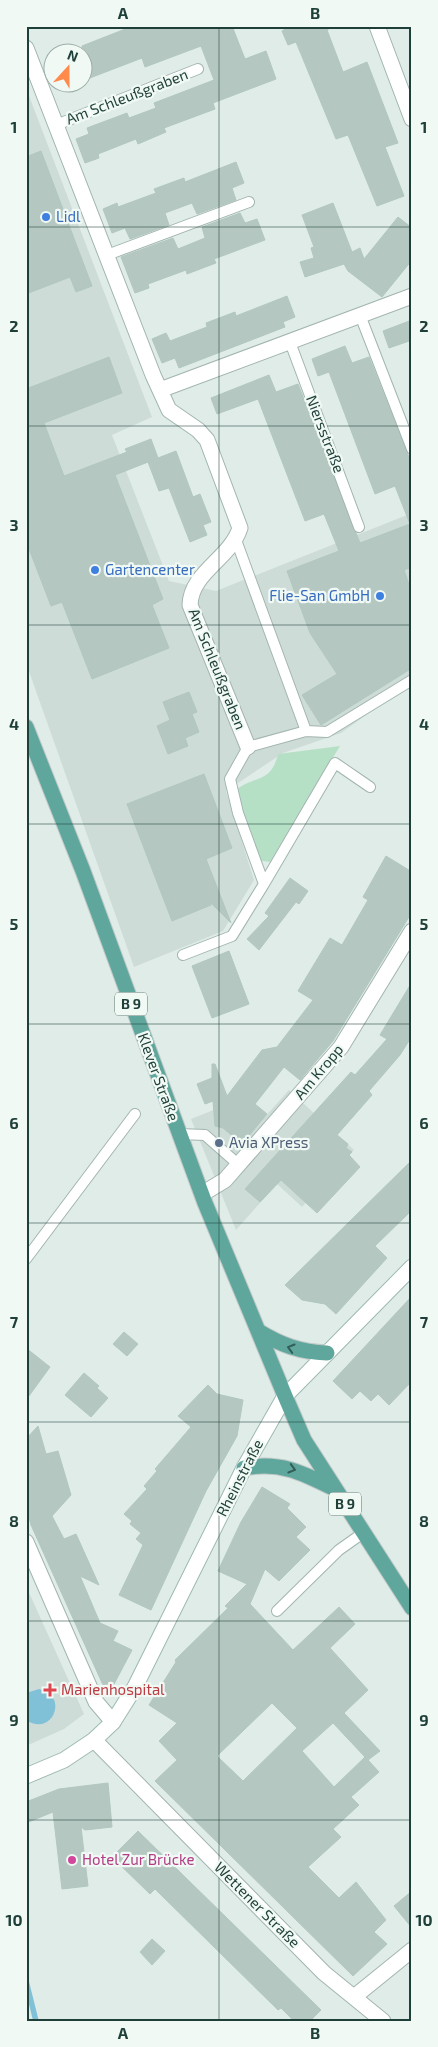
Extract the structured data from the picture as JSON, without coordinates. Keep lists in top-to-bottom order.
{
  "streets": {
    "main road": ["B 9", "Klever Straße"],
    "street": [
      "Am Schleußgraben",
      "Am Kropp",
      "Rheinstraße",
      "Wettener Straße"
    ],
    "lane": ["Niersstraße"]
  },
  "crossings": [
    ["B 9", "Klever Straße"],
    ["B 9", "Rheinstraße"],
    ["Am Kropp", "Klever Straße"],
    ["Klever Straße", "Rheinstraße"],
    ["Rheinstraße", "Wettener Straße"]
  ],
  "places": {
    "other": [
      "Lidl",
      "Gartencenter",
      "Flie-San GmbH",
      "Avia XPress",
      "Hotel Zur Brücke"
    ],
    "health": ["Marienhospital"]
  },
  "north": "top",
  "grid": {
    "columns": ["A", "B"],
    "rows": [
      "1",
      "2",
      "3",
      "4",
      "5",
      "6",
      "7",
      "8",
      "9",
      "10"
    ]
  }
}
